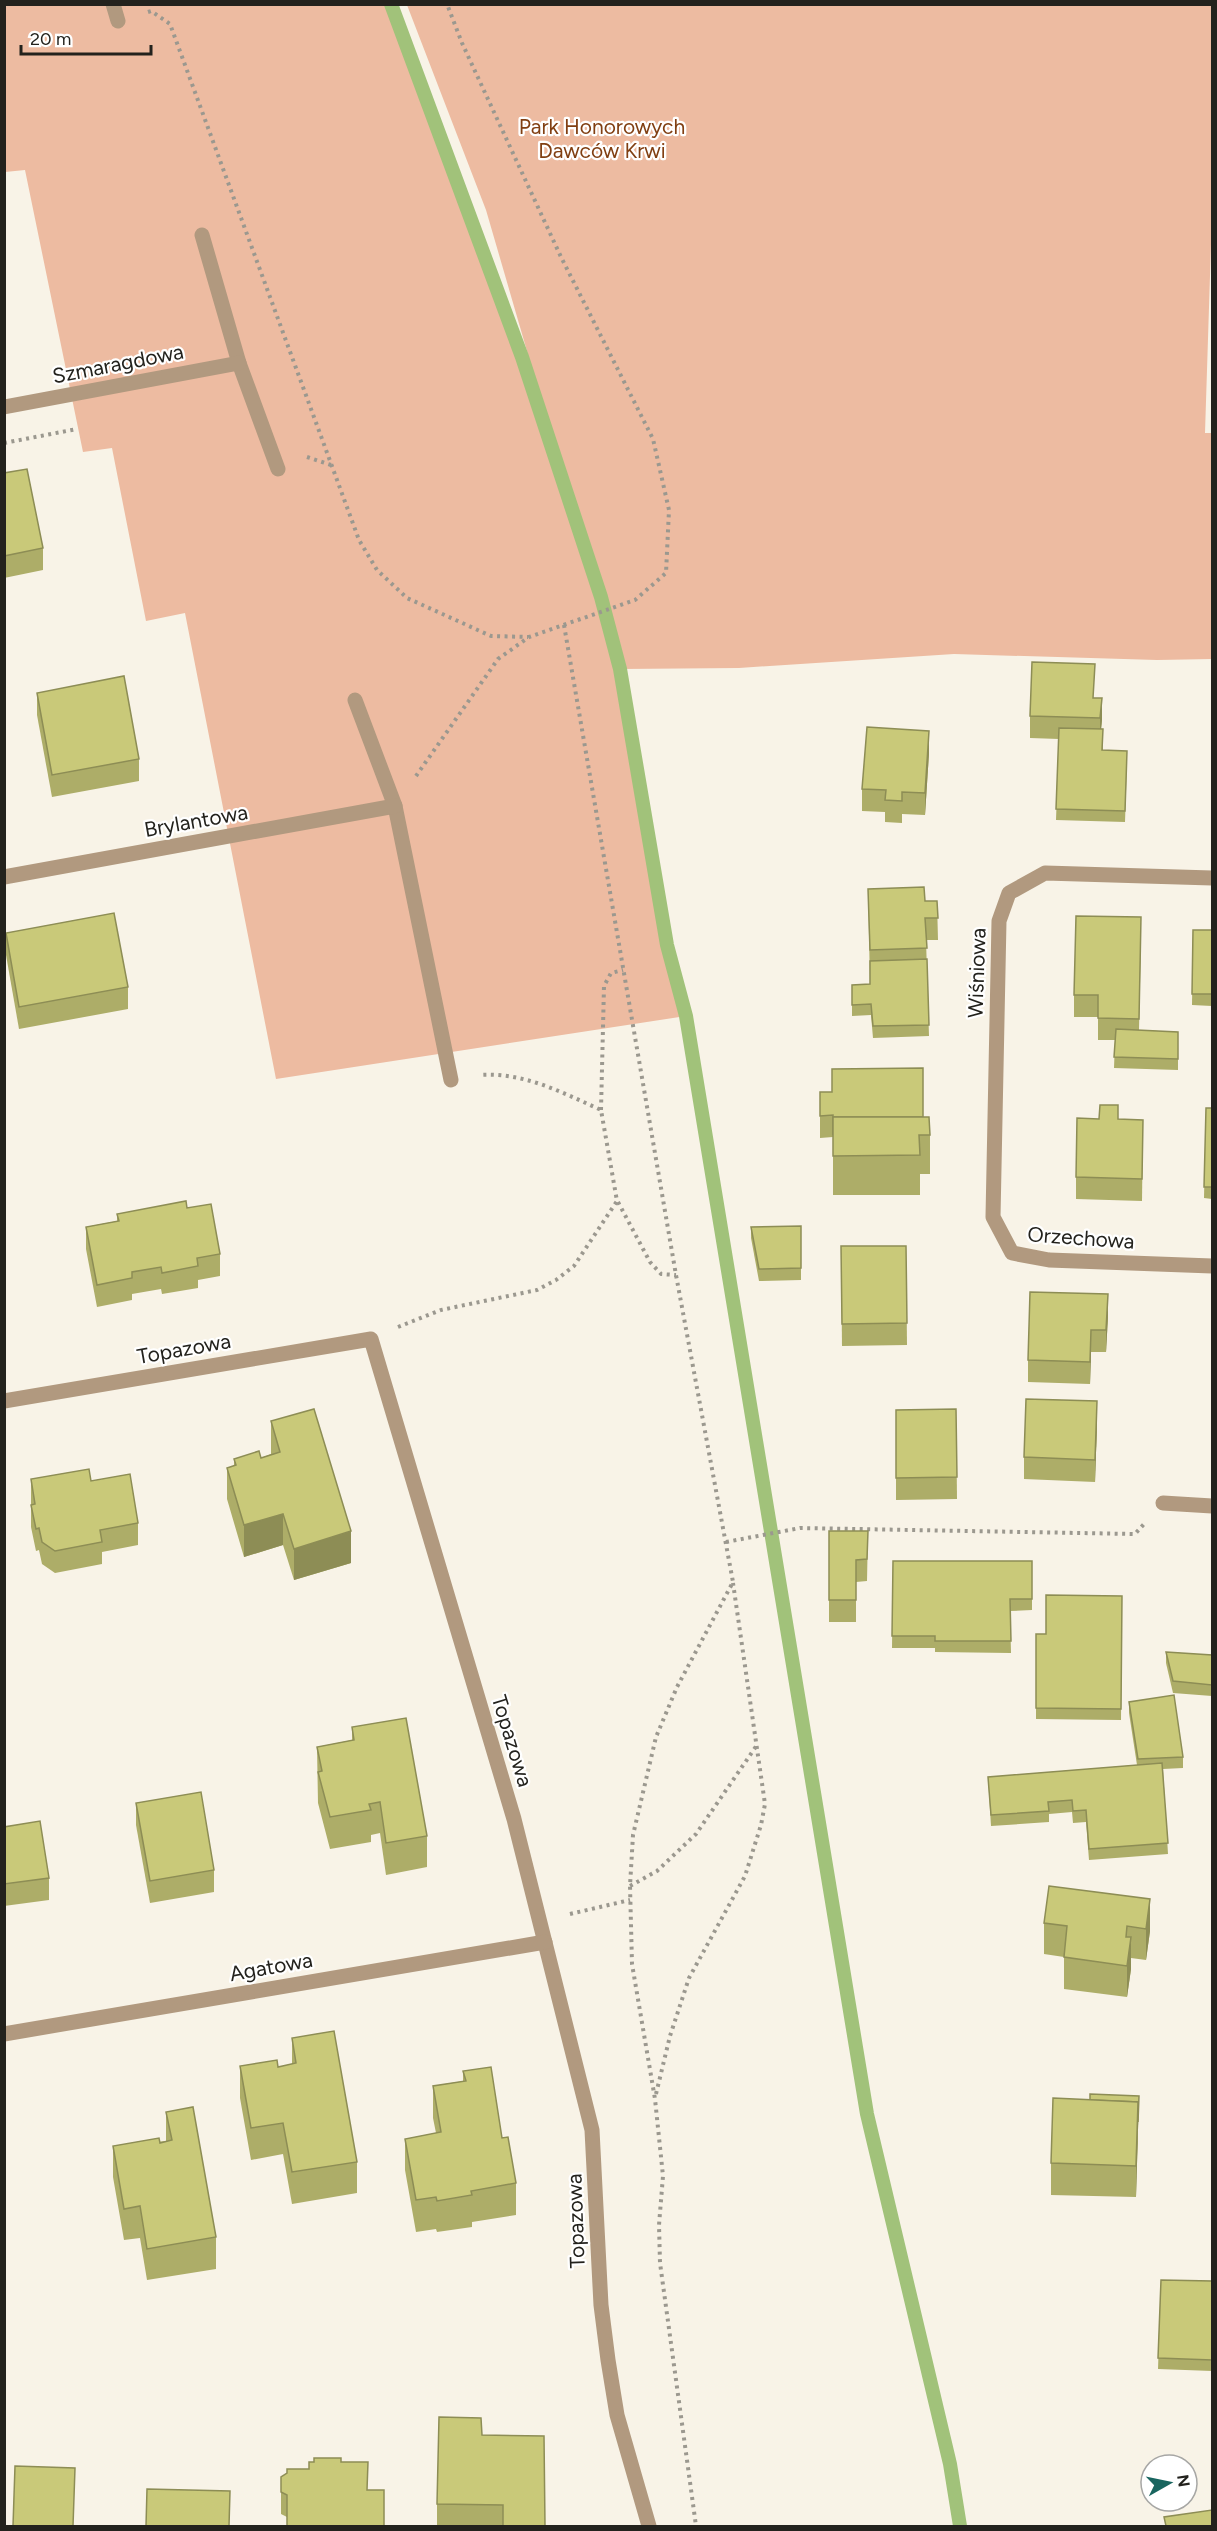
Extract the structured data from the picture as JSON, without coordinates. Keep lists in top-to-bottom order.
{
  "streets": {
    "street": [
      "Szmaragdowa",
      "Brylantowa",
      "Wiśniowa",
      "Orzechowa",
      "Topazowa",
      "Agatowa"
    ]
  },
  "crossings": [
    ["Wiśniowa", "Orzechowa"],
    ["Topazowa", "Agatowa"]
  ],
  "parks": ["Park Honorowych Dawców Krwi"],
  "scale_bar": "20 m",
  "north": "right"
}
